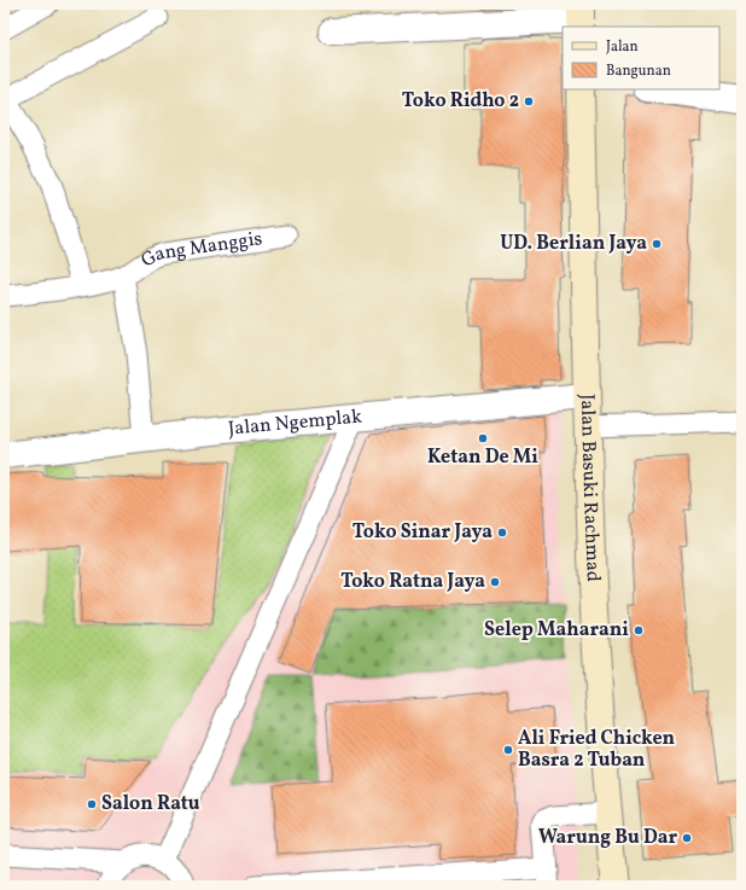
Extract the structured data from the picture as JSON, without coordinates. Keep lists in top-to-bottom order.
{
  "streets": {
    "main road": ["Jalan Basuki Rachmad"],
    "street": ["Jalan Ngemplak"],
    "lane": ["Gang Manggis"]
  },
  "crossings": [
    ["Gang Manggis", "Jalan Ngemplak"],
    ["Jalan Ngemplak", "Jalan Basuki Rachmad"]
  ],
  "places": [
    "Toko Ridho 2",
    "UD. Berlian Jaya",
    "Ketan De Mi",
    "Toko Sinar Jaya",
    "Toko Ratna Jaya",
    "Selep Maharani",
    "Ali Fried Chicken Basra 2 Tuban",
    "Salon Ratu",
    "Warung Bu Dar"
  ],
  "legend": ["Jalan", "Bangunan"]
}
